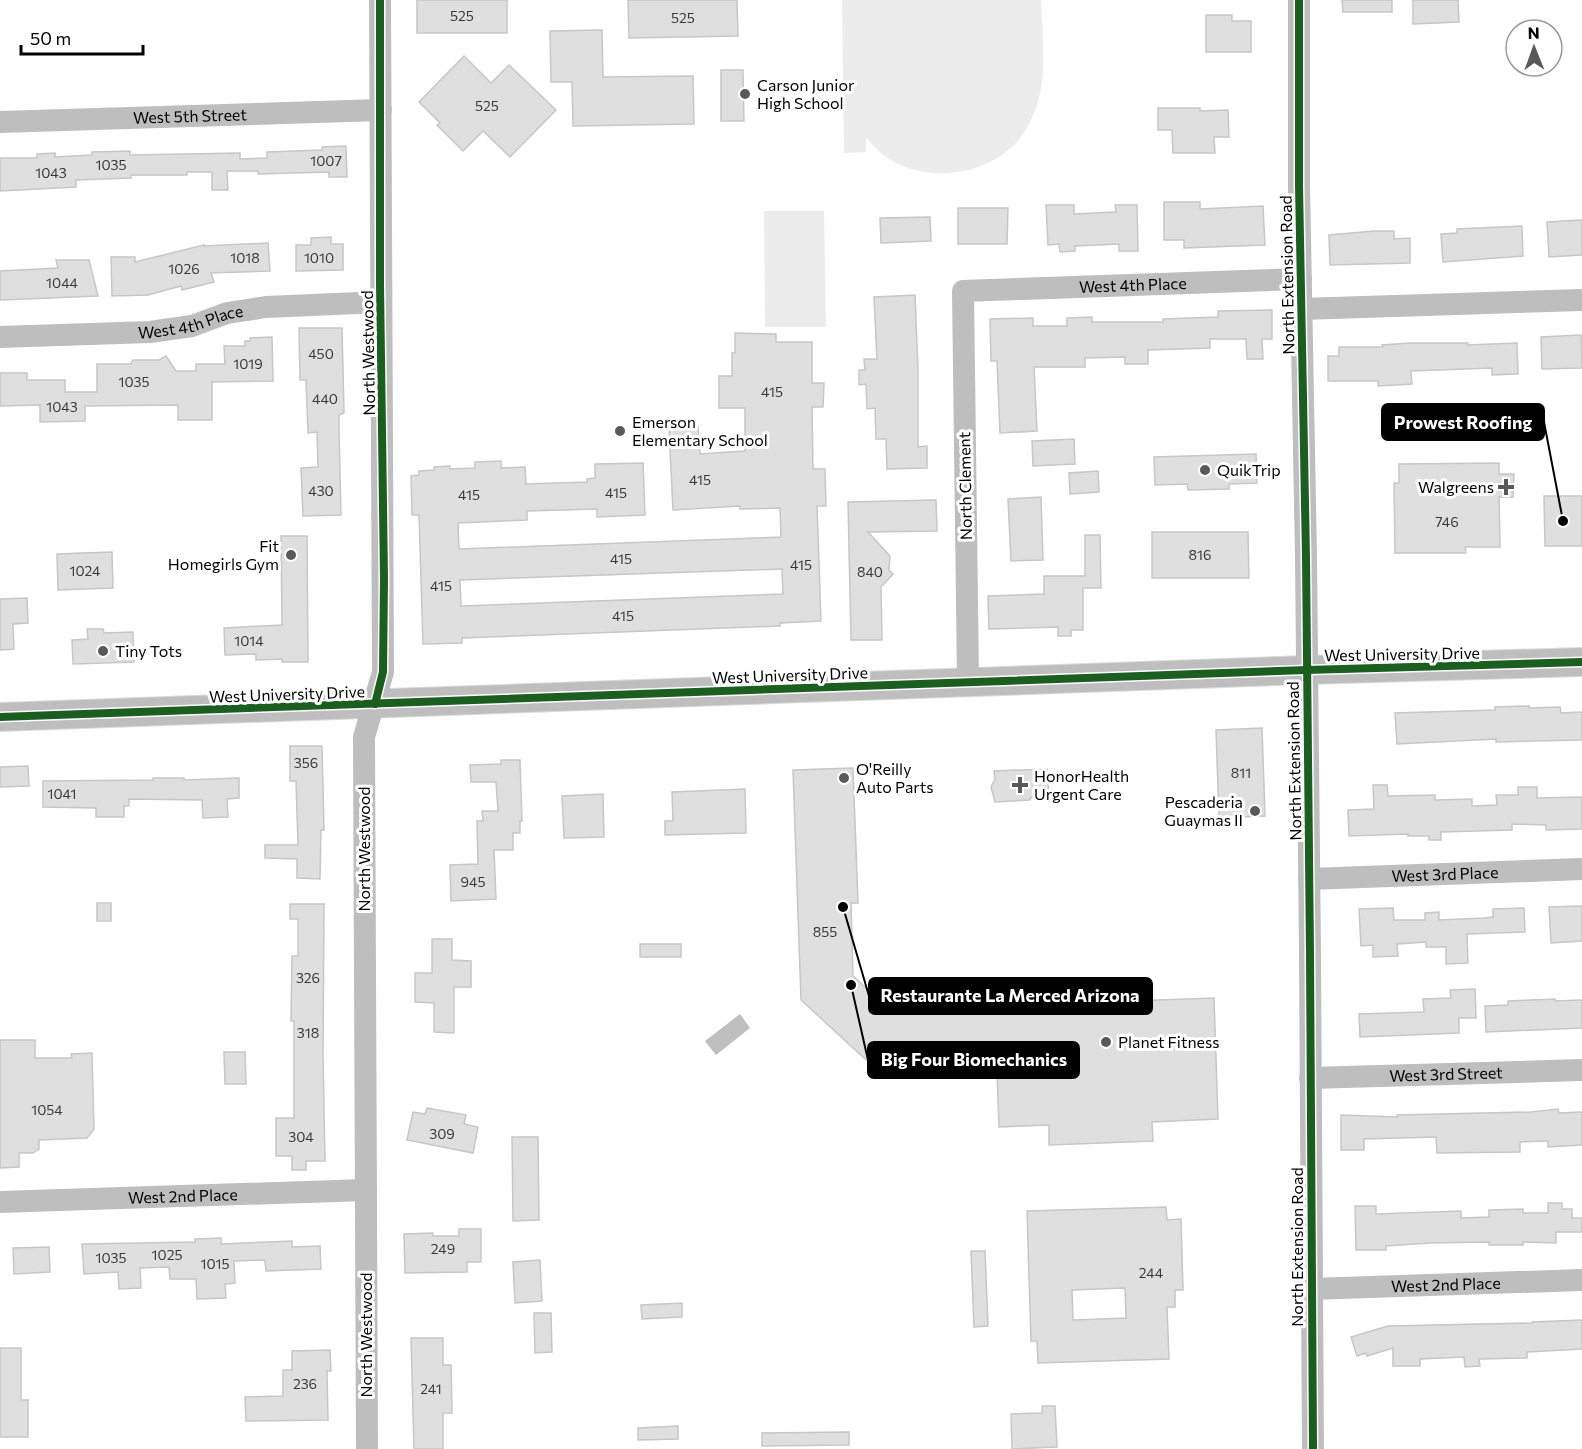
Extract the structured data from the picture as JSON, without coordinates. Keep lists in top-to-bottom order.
{
  "streets": {
    "main road": ["West University Drive"],
    "street": [
      "West 5th Street",
      "North Extension Road",
      "West 4th Place",
      "North Westwood",
      "North Clement",
      "West 3rd Place",
      "West 3rd Street",
      "West 2nd Place"
    ]
  },
  "crossings": [
    ["West 5th Street", "North Westwood"],
    ["North Extension Road", "West 4th Place"],
    ["North Extension Road", "West University Drive"],
    ["North Extension Road", "West 3rd Place"],
    ["North Extension Road", "West 3rd Street"],
    ["North Extension Road", "West 2nd Place"],
    ["West 4th Place", "North Westwood"],
    ["West 4th Place", "North Clement"],
    ["North Westwood", "West University Drive"],
    ["North Westwood", "West 2nd Place"],
    ["North Clement", "West University Drive"]
  ],
  "places": {
    "other": [
      "Carson Junior High School",
      "Emerson Elementary School",
      "QuikTrip",
      "Prowest Roofing",
      "Fit Homegirls Gym",
      "Tiny Tots",
      "O'Reilly Auto Parts",
      "Pescaderia Guaymas II",
      "Restaurante La Merced Arizona",
      "Big Four Biomechanics",
      "Planet Fitness"
    ],
    "health": ["Walgreens", "HonorHealth Urgent Care"]
  },
  "house_numbers": [
    "525",
    "525",
    "525",
    "1007",
    "1035",
    "1043",
    "1018",
    "1010",
    "1026",
    "1044",
    "450",
    "1019",
    "1035",
    "415",
    "440",
    "1043",
    "415",
    "430",
    "415",
    "415",
    "746",
    "816",
    "415",
    "415",
    "1024",
    "840",
    "415",
    "415",
    "1014",
    "356",
    "811",
    "1041",
    "945",
    "855",
    "326",
    "318",
    "1054",
    "309",
    "304",
    "249",
    "1025",
    "1035",
    "1015",
    "244",
    "236",
    "241"
  ],
  "scale_bar": "50 m",
  "north": "top"
}
